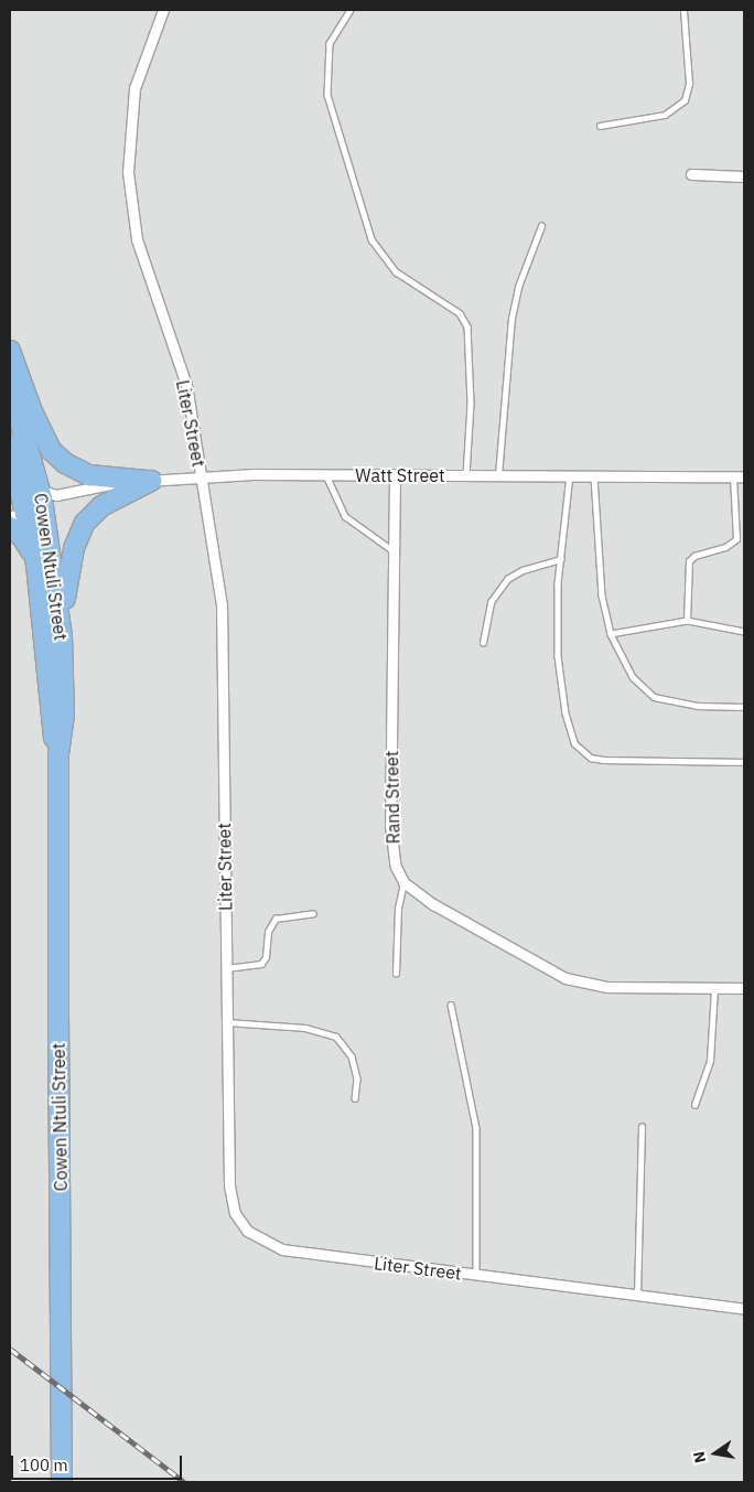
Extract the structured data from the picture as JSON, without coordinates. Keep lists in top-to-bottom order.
{
  "streets": {
    "highway": ["Cowen Ntuli Street"],
    "street": ["Liter Street", "Watt Street", "Rand Street"]
  },
  "crossings": [
    ["Liter Street", "Watt Street"],
    ["Watt Street", "Cowen Ntuli Street"],
    ["Watt Street", "Rand Street"]
  ],
  "scale_bar": "100 m",
  "north": "left"
}
